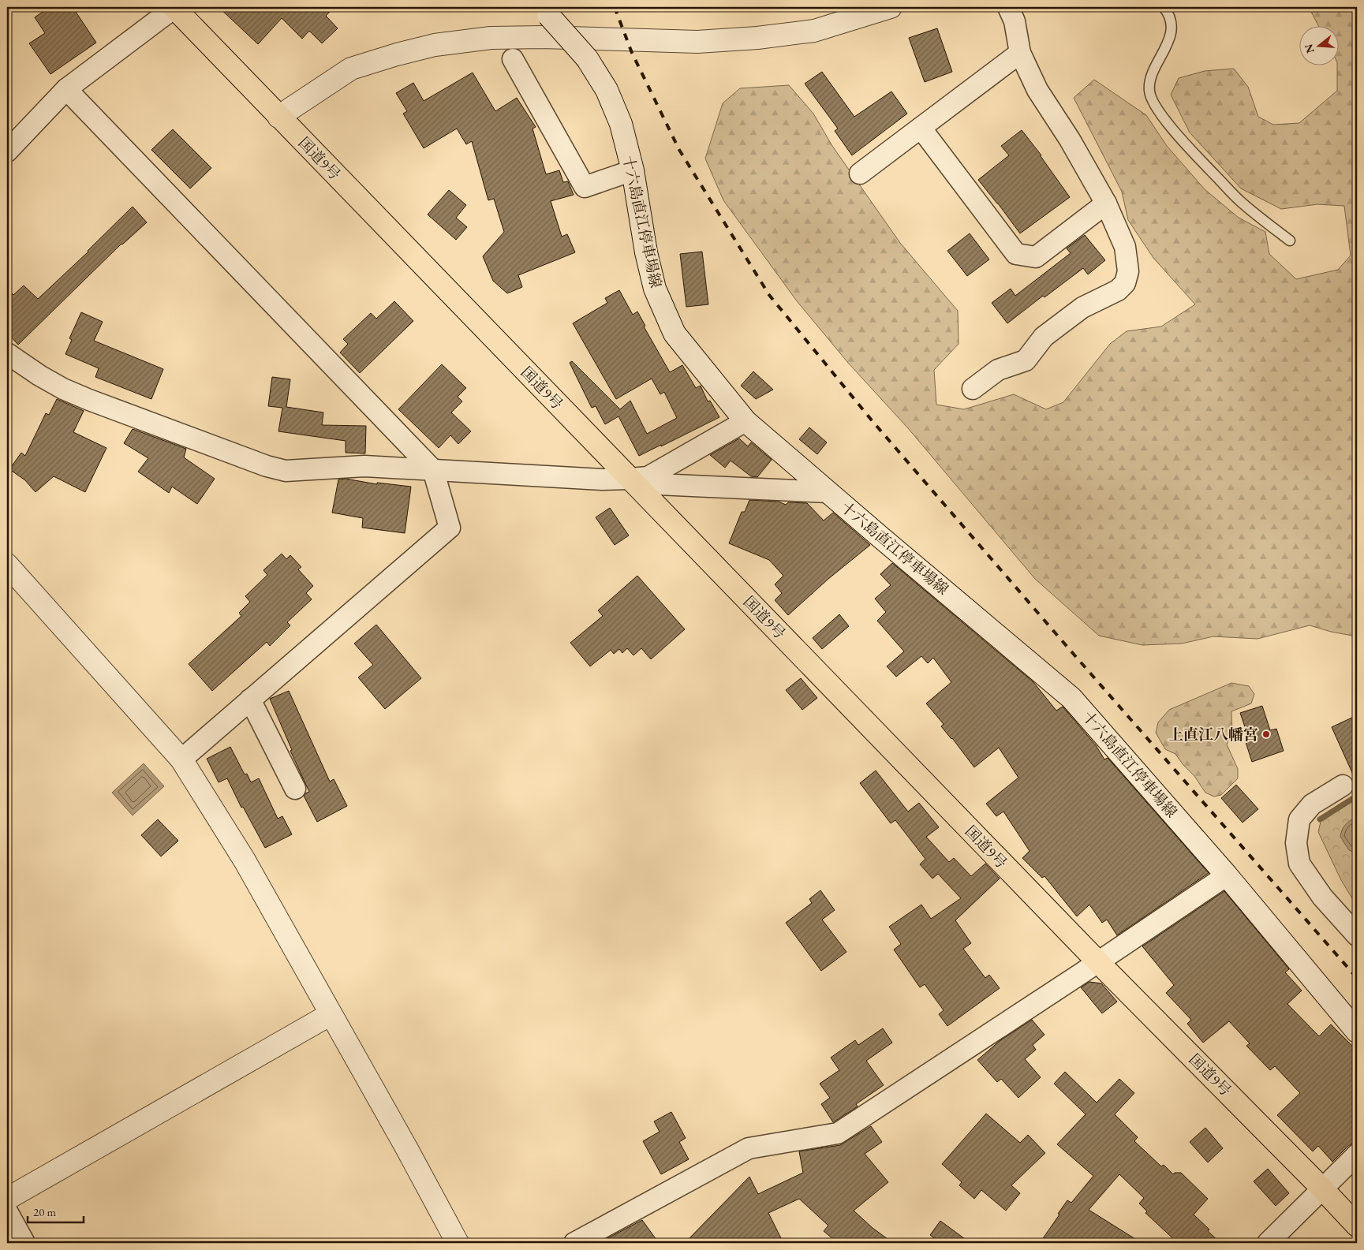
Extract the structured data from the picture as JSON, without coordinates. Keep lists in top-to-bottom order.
{
  "streets": {
    "highway": ["国道9号"],
    "street": ["十六島直江停車場線"]
  },
  "places": ["上直江八幡宮"],
  "scale_bar": "20 m",
  "north": "left"
}
